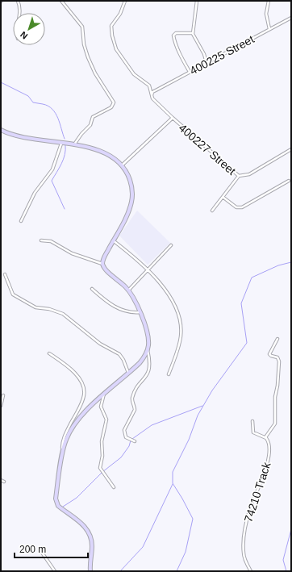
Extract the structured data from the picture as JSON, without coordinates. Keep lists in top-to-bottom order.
{
  "streets": {
    "street": ["400225 Street", "400227 Street", "74210 Track"]
  },
  "crossings": [
    ["400225 Street", "400227 Street"]
  ],
  "scale_bar": "200 m",
  "north": "bottom left"
}
